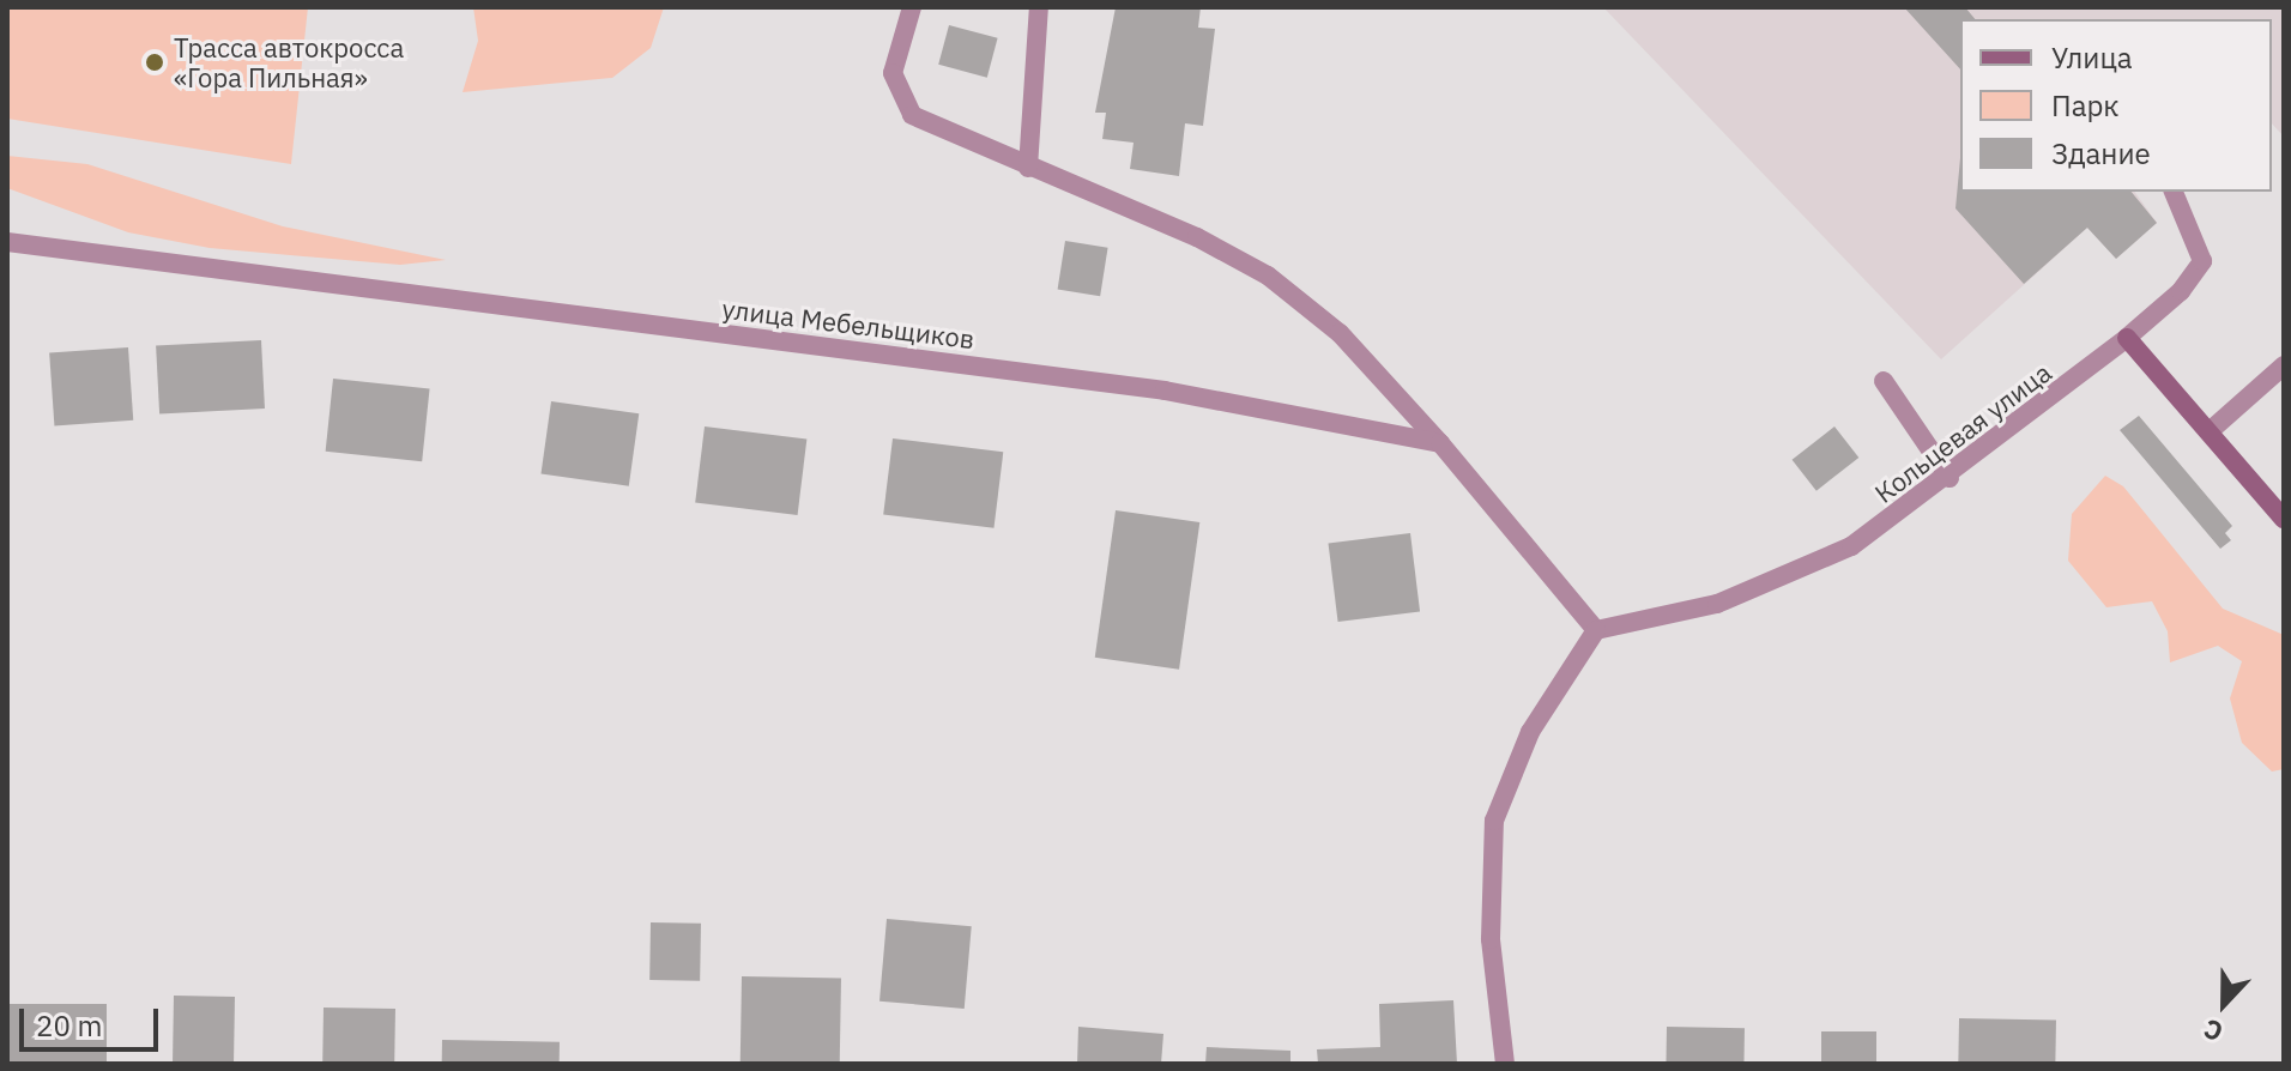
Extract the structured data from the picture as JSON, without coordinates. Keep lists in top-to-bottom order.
{
  "streets": {
    "street": ["улица Мебельщиков", "Кольцевая улица"]
  },
  "places": ["Трасса автокросса «Гора Пильная»"],
  "legend": ["Улица", "Парк", "Здание"],
  "scale_bar": "20 m",
  "north": "bottom"
}
